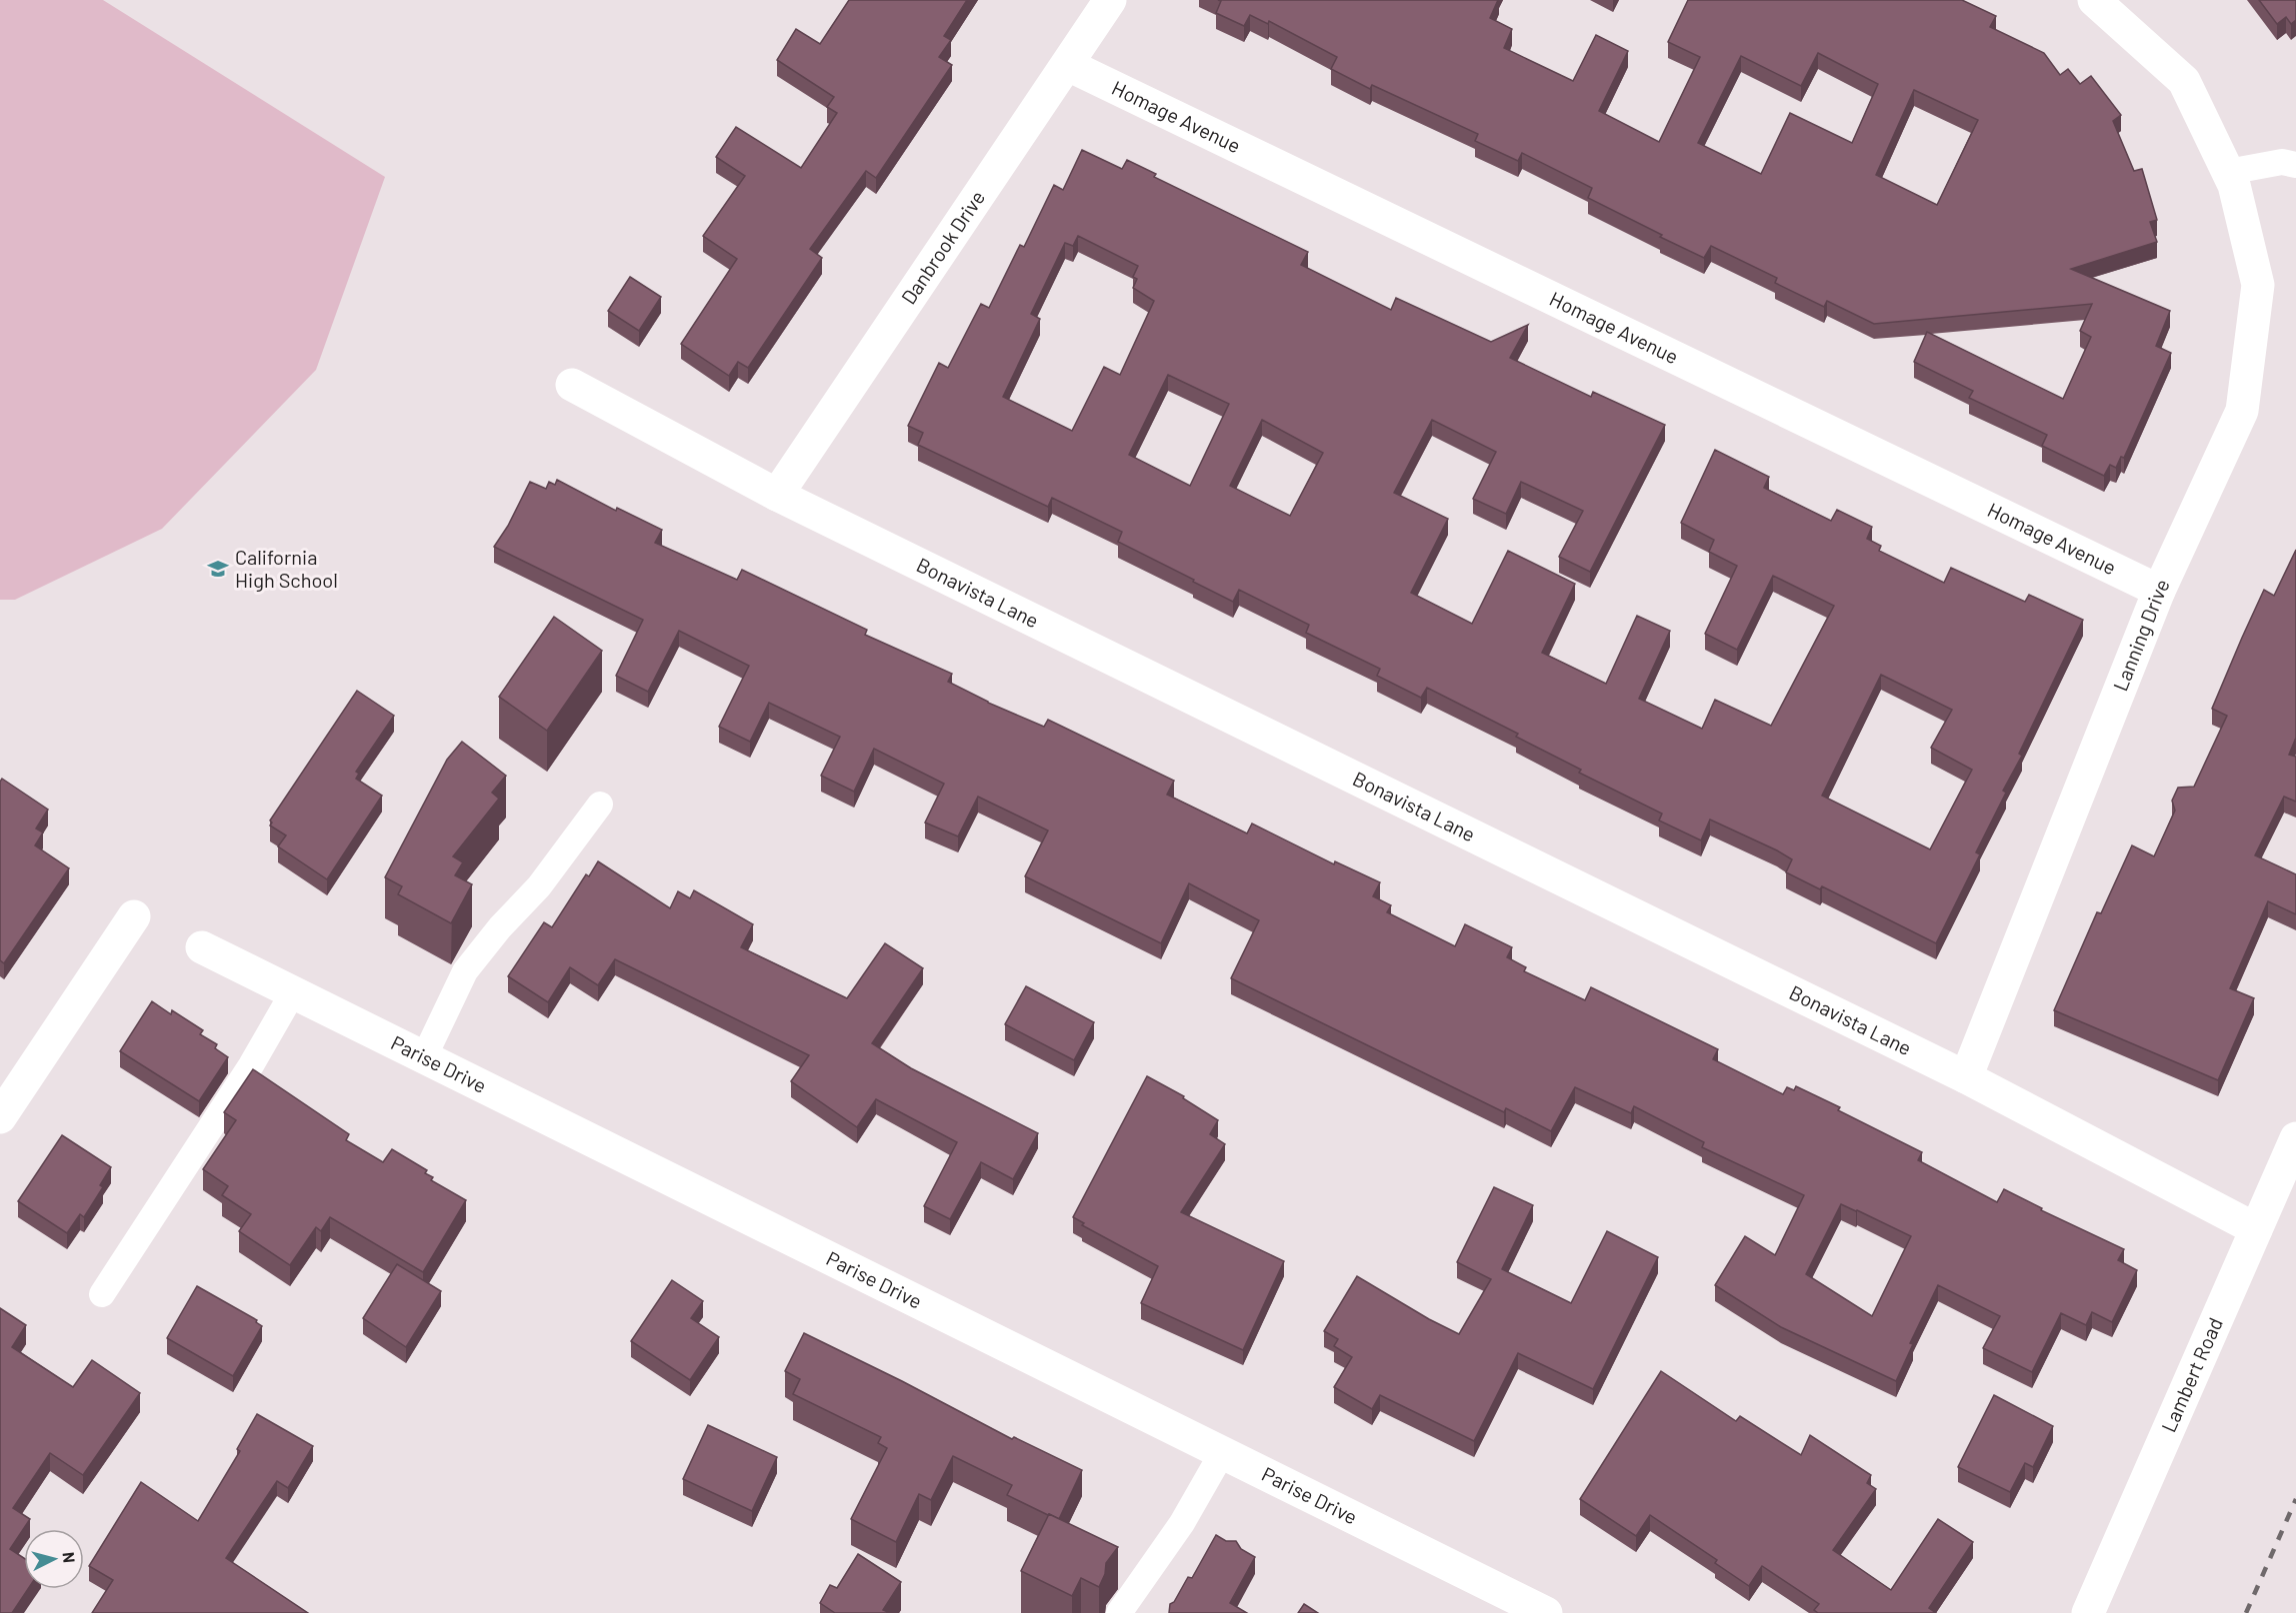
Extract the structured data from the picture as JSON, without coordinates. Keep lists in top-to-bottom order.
{
  "streets": {
    "street": [
      "Homage Avenue",
      "Danbrook Drive",
      "Bonavista Lane",
      "Lanning Drive",
      "Parise Drive",
      "Lambert Road"
    ]
  },
  "crossings": [
    ["Homage Avenue", "Danbrook Drive"],
    ["Homage Avenue", "Lanning Drive"],
    ["Danbrook Drive", "Bonavista Lane"],
    ["Bonavista Lane", "Lanning Drive"],
    ["Bonavista Lane", "Lambert Road"]
  ],
  "places": {
    "school or university": ["California High School"]
  },
  "north": "right"
}
